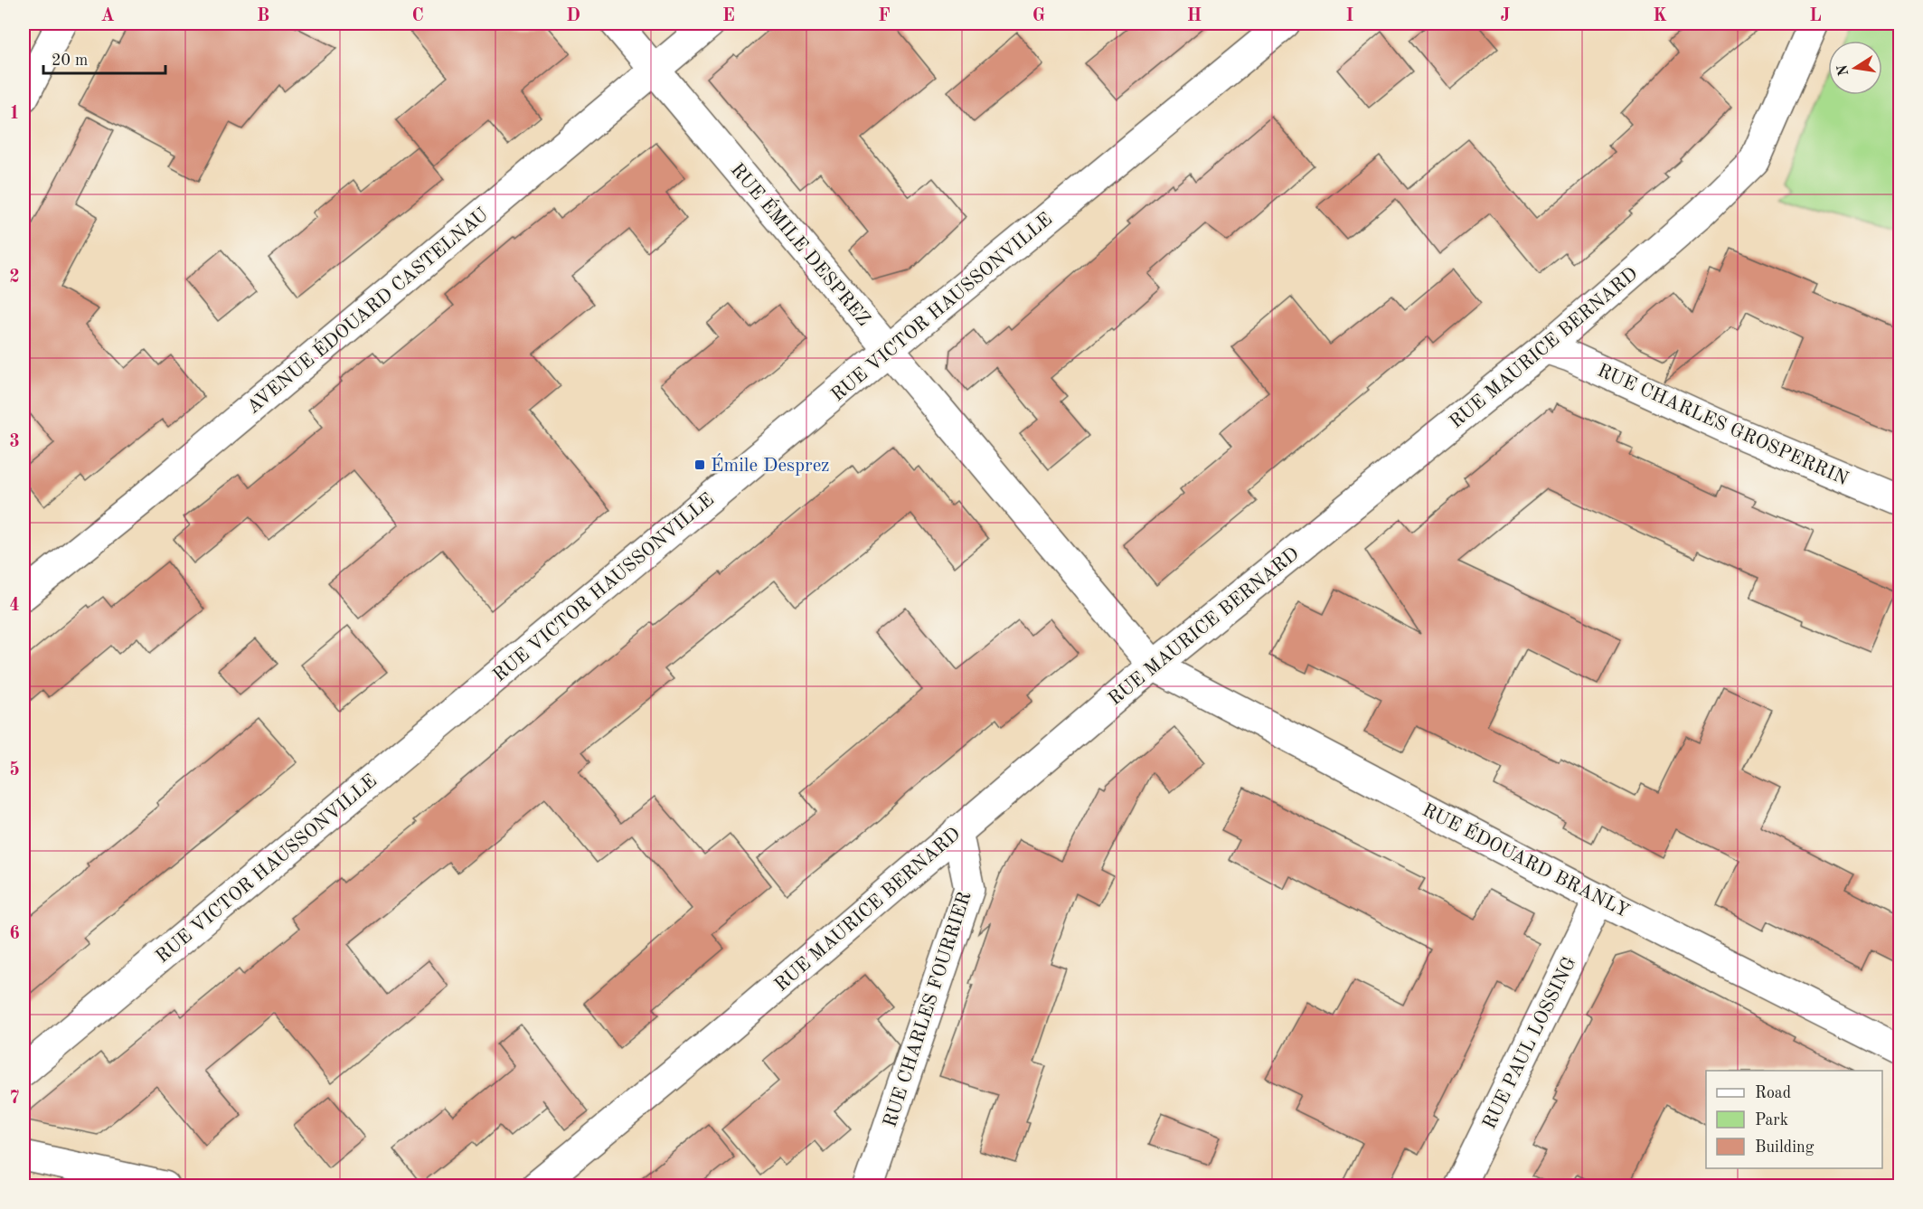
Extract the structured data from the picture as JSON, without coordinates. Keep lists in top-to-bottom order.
{
  "streets": {
    "street": [
      "RUE ÉMILE DESPREZ",
      "RUE VICTOR HAUSSONVILLE",
      "AVENUE ÉDOUARD CASTELNAU",
      "RUE MAURICE BERNARD",
      "RUE CHARLES GROSPERRIN",
      "RUE ÉDOUARD BRANLY",
      "RUE CHARLES FOURRIER",
      "RUE PAUL LOSSING"
    ]
  },
  "crossings": [
    ["RUE ÉMILE DESPREZ", "RUE VICTOR HAUSSONVILLE"],
    ["RUE ÉMILE DESPREZ", "AVENUE ÉDOUARD CASTELNAU"],
    ["RUE ÉMILE DESPREZ", "RUE MAURICE BERNARD"],
    ["RUE ÉMILE DESPREZ", "RUE ÉDOUARD BRANLY"],
    ["RUE MAURICE BERNARD", "RUE CHARLES GROSPERRIN"],
    ["RUE MAURICE BERNARD", "RUE ÉDOUARD BRANLY"],
    ["RUE MAURICE BERNARD", "RUE CHARLES FOURRIER"],
    ["RUE ÉDOUARD BRANLY", "RUE PAUL LOSSING"]
  ],
  "places": {
    "transit": ["Émile Desprez"]
  },
  "legend": ["Road", "Park", "Building"],
  "scale_bar": "20 m",
  "north": "left",
  "grid": {
    "columns": [
      "A",
      "B",
      "C",
      "D",
      "E",
      "F",
      "G",
      "H",
      "I",
      "J",
      "K",
      "L"
    ],
    "rows": [
      "1",
      "2",
      "3",
      "4",
      "5",
      "6",
      "7"
    ]
  }
}
